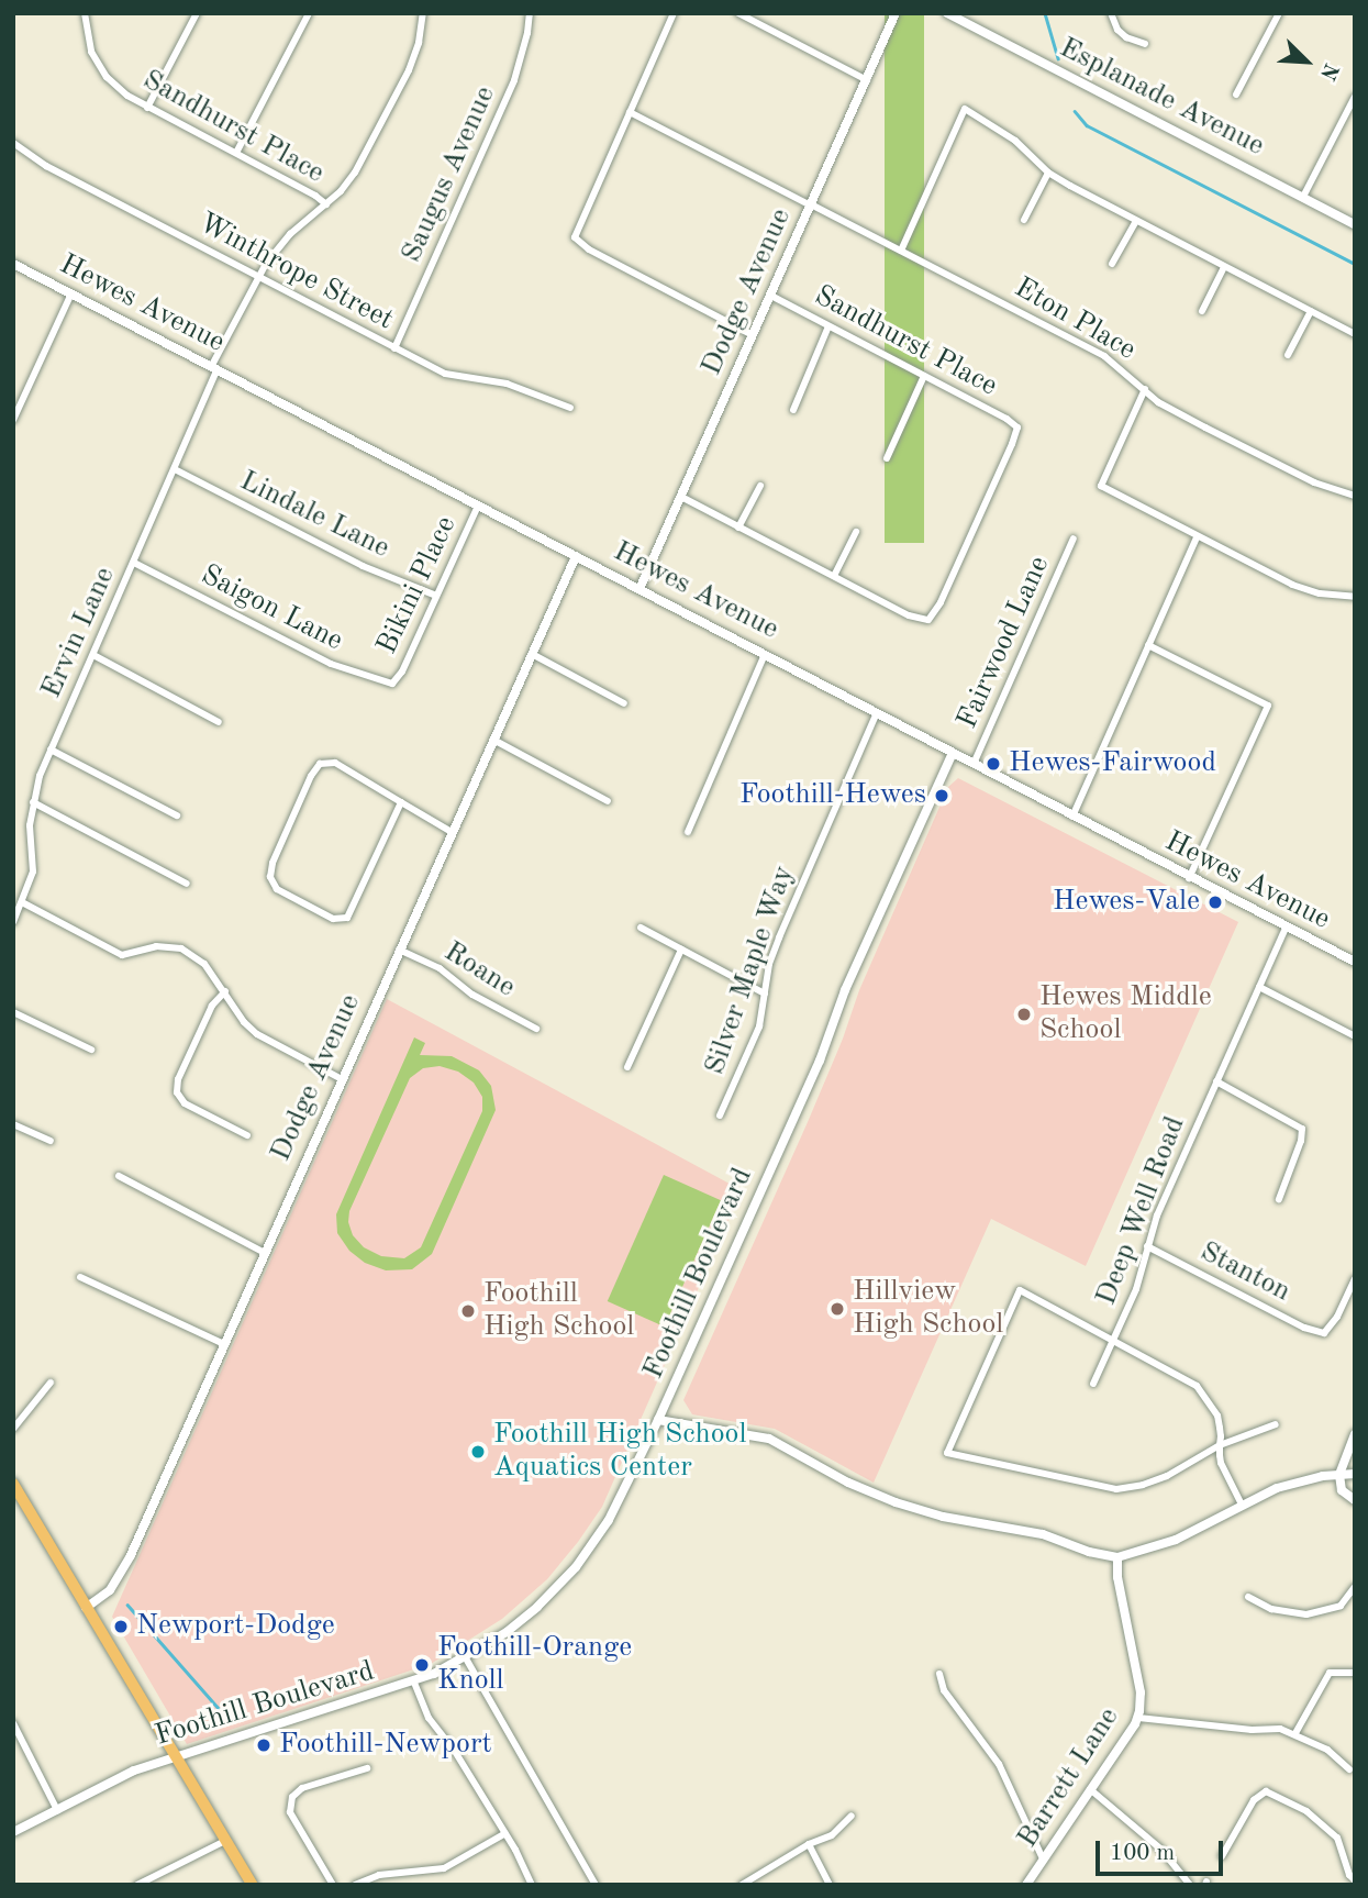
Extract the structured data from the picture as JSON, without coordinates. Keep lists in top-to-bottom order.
{
  "streets": {
    "street": [
      "Esplanade Avenue",
      "Sandhurst Place",
      "Saugus Avenue",
      "Winthrope Street",
      "Dodge Avenue",
      "Hewes Avenue",
      "Eton Place",
      "Lindale Lane",
      "Bikini Place",
      "Saigon Lane",
      "Ervin Lane",
      "Fairwood Lane",
      "Roane",
      "Silver Maple Way",
      "Deep Well Road",
      "Stanton",
      "Foothill Boulevard",
      "Barrett Lane"
    ]
  },
  "crossings": [
    ["Sandhurst Place", "Dodge Avenue"],
    ["Sandhurst Place", "Ervin Lane"],
    ["Saugus Avenue", "Winthrope Street"],
    ["Winthrope Street", "Ervin Lane"],
    ["Dodge Avenue", "Hewes Avenue"],
    ["Dodge Avenue", "Eton Place"],
    ["Dodge Avenue", "Roane"],
    ["Hewes Avenue", "Bikini Place"],
    ["Hewes Avenue", "Ervin Lane"],
    ["Hewes Avenue", "Fairwood Lane"],
    ["Hewes Avenue", "Silver Maple Way"],
    ["Hewes Avenue", "Deep Well Road"],
    ["Hewes Avenue", "Foothill Boulevard"],
    ["Lindale Lane", "Bikini Place"],
    ["Lindale Lane", "Ervin Lane"],
    ["Bikini Place", "Saigon Lane"],
    ["Saigon Lane", "Ervin Lane"],
    ["Deep Well Road", "Stanton"]
  ],
  "places": [
    "Hewes-Fairwood",
    "Foothill-Hewes",
    "Hewes-Vale",
    "Hewes Middle School",
    "Hillview High School",
    "Foothill High School",
    "Foothill High School Aquatics Center",
    "Newport-Dodge",
    "Foothill-Orange Knoll",
    "Foothill-Newport"
  ],
  "scale_bar": "100 m",
  "north": "bottom right"
}
